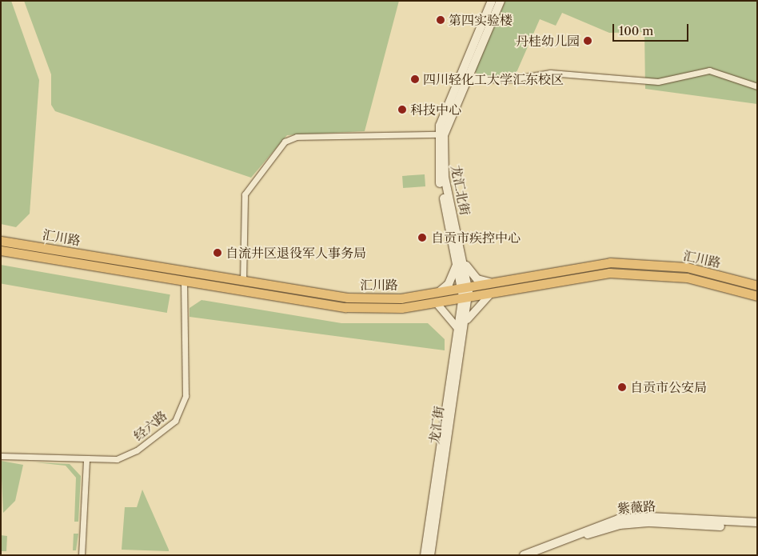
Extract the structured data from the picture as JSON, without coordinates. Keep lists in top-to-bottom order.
{
  "streets": {
    "main road": ["龙汇北街", "汇川路", "紫薇路"],
    "street": ["龙汇街", "经六路"]
  },
  "crossings": [
    ["龙汇北街", "汇川路"],
    ["龙汇北街", "龙汇街"],
    ["汇川路", "龙汇街"],
    ["汇川路", "经六路"]
  ],
  "places": [
    "第四实验楼",
    "丹桂幼儿园",
    "四川轻化工大学汇东校区",
    "科技中心",
    "自贡市疾控中心",
    "自流井区退役军人事务局",
    "自贡市公安局"
  ],
  "scale_bar": "100 m"
}
